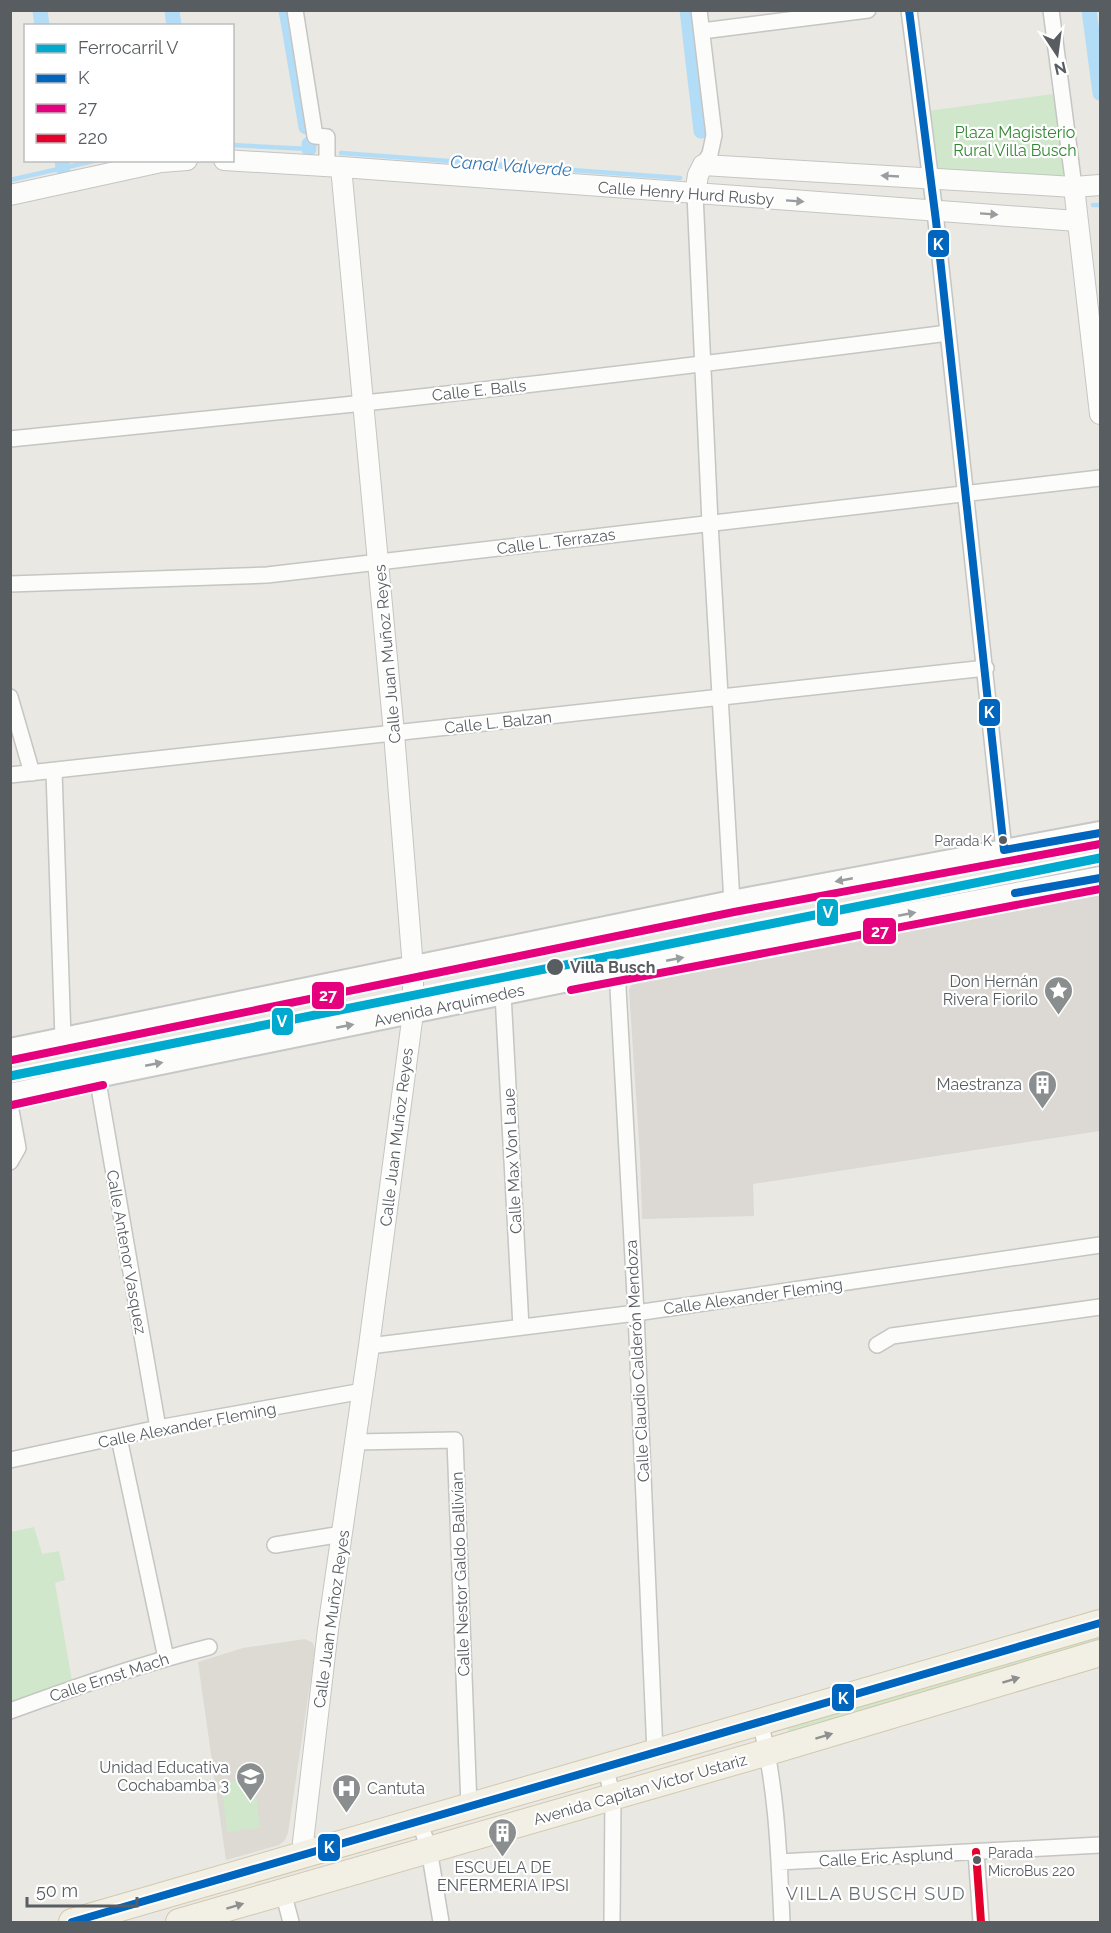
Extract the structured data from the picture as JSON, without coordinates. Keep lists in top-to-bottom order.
{
  "streets": {
    "main road": ["Avenida Arquímedes", "Avenida Capitan Víctor Ustariz"],
    "street": [
      "Calle Henry Hurd Rusby",
      "Calle E. Balls",
      "Calle L. Terrazas",
      "Calle Juan Muñoz Reyes",
      "Calle L. Balzan",
      "Calle Max Von Laue",
      "Calle Antenor Vasquez",
      "Calle Alexander Fleming",
      "Calle Claudio Calderón Mendoza",
      "Calle Nestor Galdo Ballivían",
      "Calle Ernst Mach",
      "Calle Eric Asplund"
    ]
  },
  "crossings": [
    ["Calle Henry Hurd Rusby", "Calle Juan Muñoz Reyes"],
    ["Calle E. Balls", "Calle Juan Muñoz Reyes"],
    ["Calle L. Terrazas", "Calle Juan Muñoz Reyes"],
    ["Calle Juan Muñoz Reyes", "Calle L. Balzan"],
    ["Calle Juan Muñoz Reyes", "Avenida Arquímedes"],
    ["Calle Juan Muñoz Reyes", "Calle Alexander Fleming"],
    ["Calle Juan Muñoz Reyes", "Calle Nestor Galdo Ballivían"],
    ["Calle Juan Muñoz Reyes", "Avenida Capitan Víctor Ustariz"],
    ["Avenida Arquímedes", "Calle Max Von Laue"],
    ["Avenida Arquímedes", "Calle Antenor Vasquez"],
    ["Avenida Arquímedes", "Calle Claudio Calderón Mendoza"],
    ["Calle Max Von Laue", "Calle Alexander Fleming"],
    ["Calle Antenor Vasquez", "Calle Alexander Fleming"],
    ["Calle Alexander Fleming", "Calle Claudio Calderón Mendoza"],
    ["Calle Claudio Calderón Mendoza", "Avenida Capitan Víctor Ustariz"],
    ["Calle Nestor Galdo Ballivían", "Avenida Capitan Víctor Ustariz"]
  ],
  "districts": ["VILLA BUSCH SUD"],
  "water": ["Canal Valverde"],
  "parks": ["Plaza Magisterio Rural Villa Busch"],
  "places": {
    "other": ["Parada K", "Villa Busch", "Parada MicroBus 220"],
    "place": ["Don Hernán Rivera Fiorilo"],
    "building": ["Maestranza", "ESCUELA DE ENFERMERIA IPSI"],
    "school or university": ["Unidad Educativa Cochabamba 3"],
    "hospital": ["Cantuta"]
  },
  "lines": [
    "transit line K",
    "transit line 27",
    "rail line V",
    "transit line 220"
  ],
  "legend": [
    "Ferrocarril V",
    "K",
    "27",
    "220"
  ],
  "scale_bar": "50 m",
  "north": "bottom"
}
